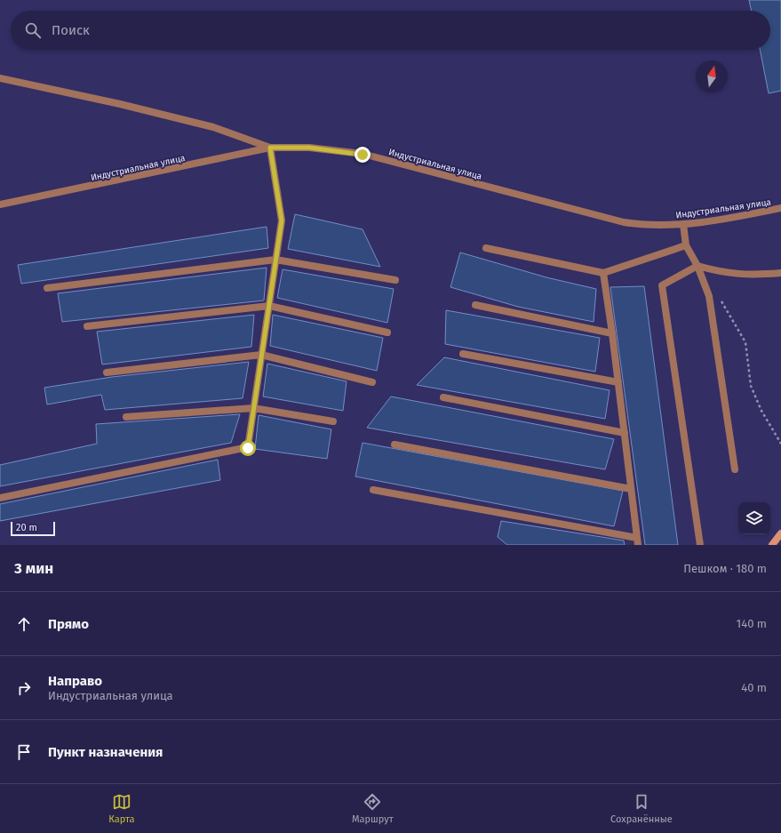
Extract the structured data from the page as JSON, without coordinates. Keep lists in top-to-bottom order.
{
  "streets": {
    "street": ["Индустриальная улица"]
  },
  "scale_bar": "20 m",
  "north": "top",
  "page": {
    "search": "Поиск",
    "scale": "20 m",
    "heading": ["3 мин", "Пешком · 180 m"],
    "list": [
      ["Прямо", "140 m"],
      ["Направо", "Индустриальная улица", "40 m"],
      "Пункт назначения"
    ],
    "nav": ["Карта", "Маршрут", "Сохранённые"]
  }
}
